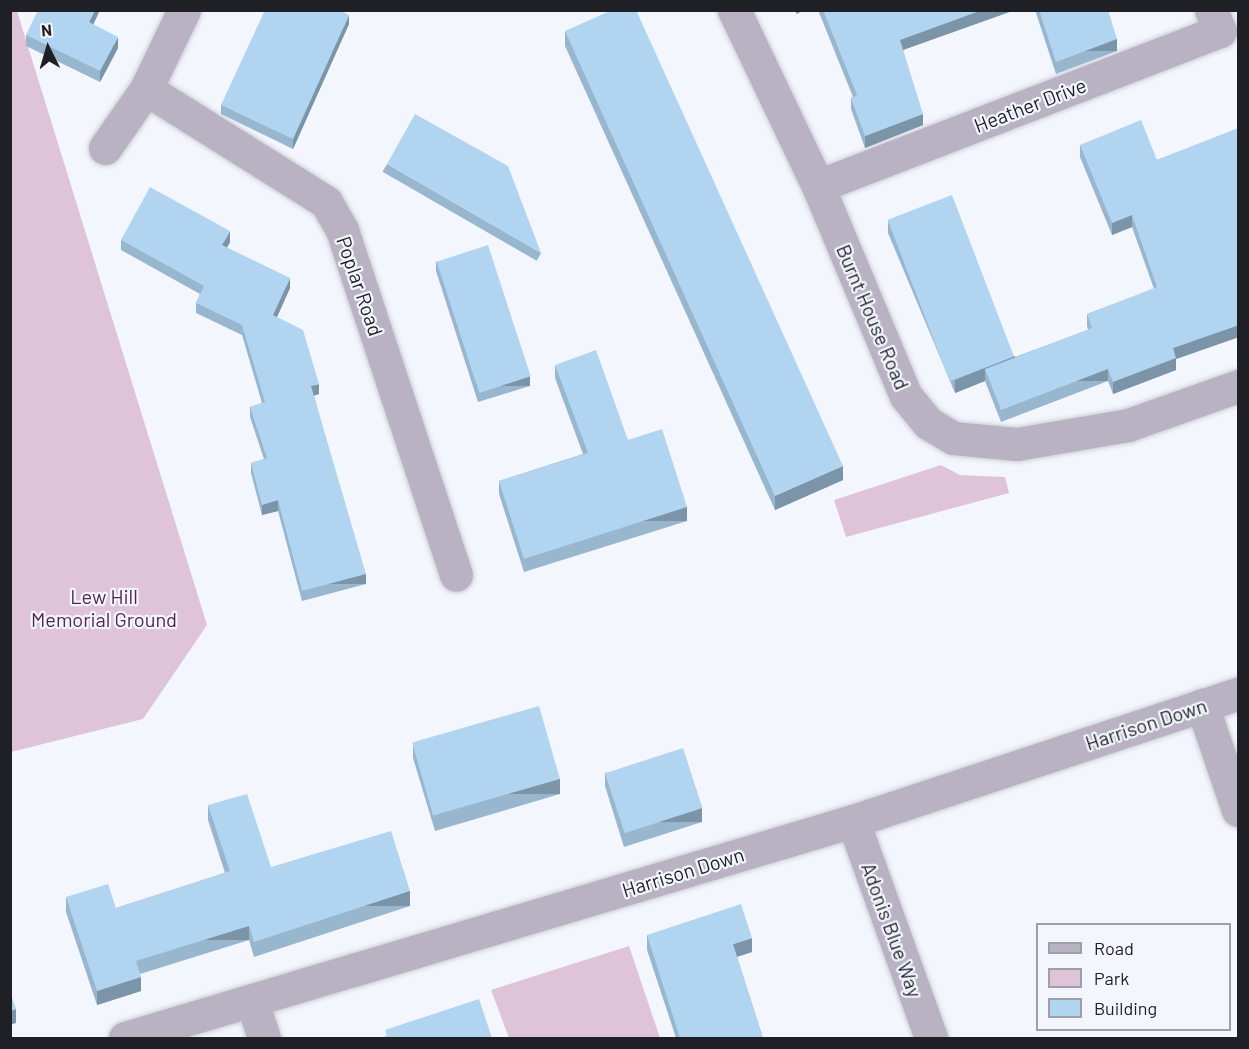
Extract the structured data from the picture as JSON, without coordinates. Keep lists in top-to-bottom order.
{
  "streets": {
    "street": [
      "Heather Drive",
      "Poplar Road",
      "Burnt House Road",
      "Harrison Down",
      "Adonis Blue Way"
    ]
  },
  "crossings": [
    ["Heather Drive", "Burnt House Road"],
    ["Harrison Down", "Adonis Blue Way"]
  ],
  "parks": ["Lew Hill Memorial Ground"],
  "legend": ["Road", "Park", "Building"],
  "north": "top"
}
